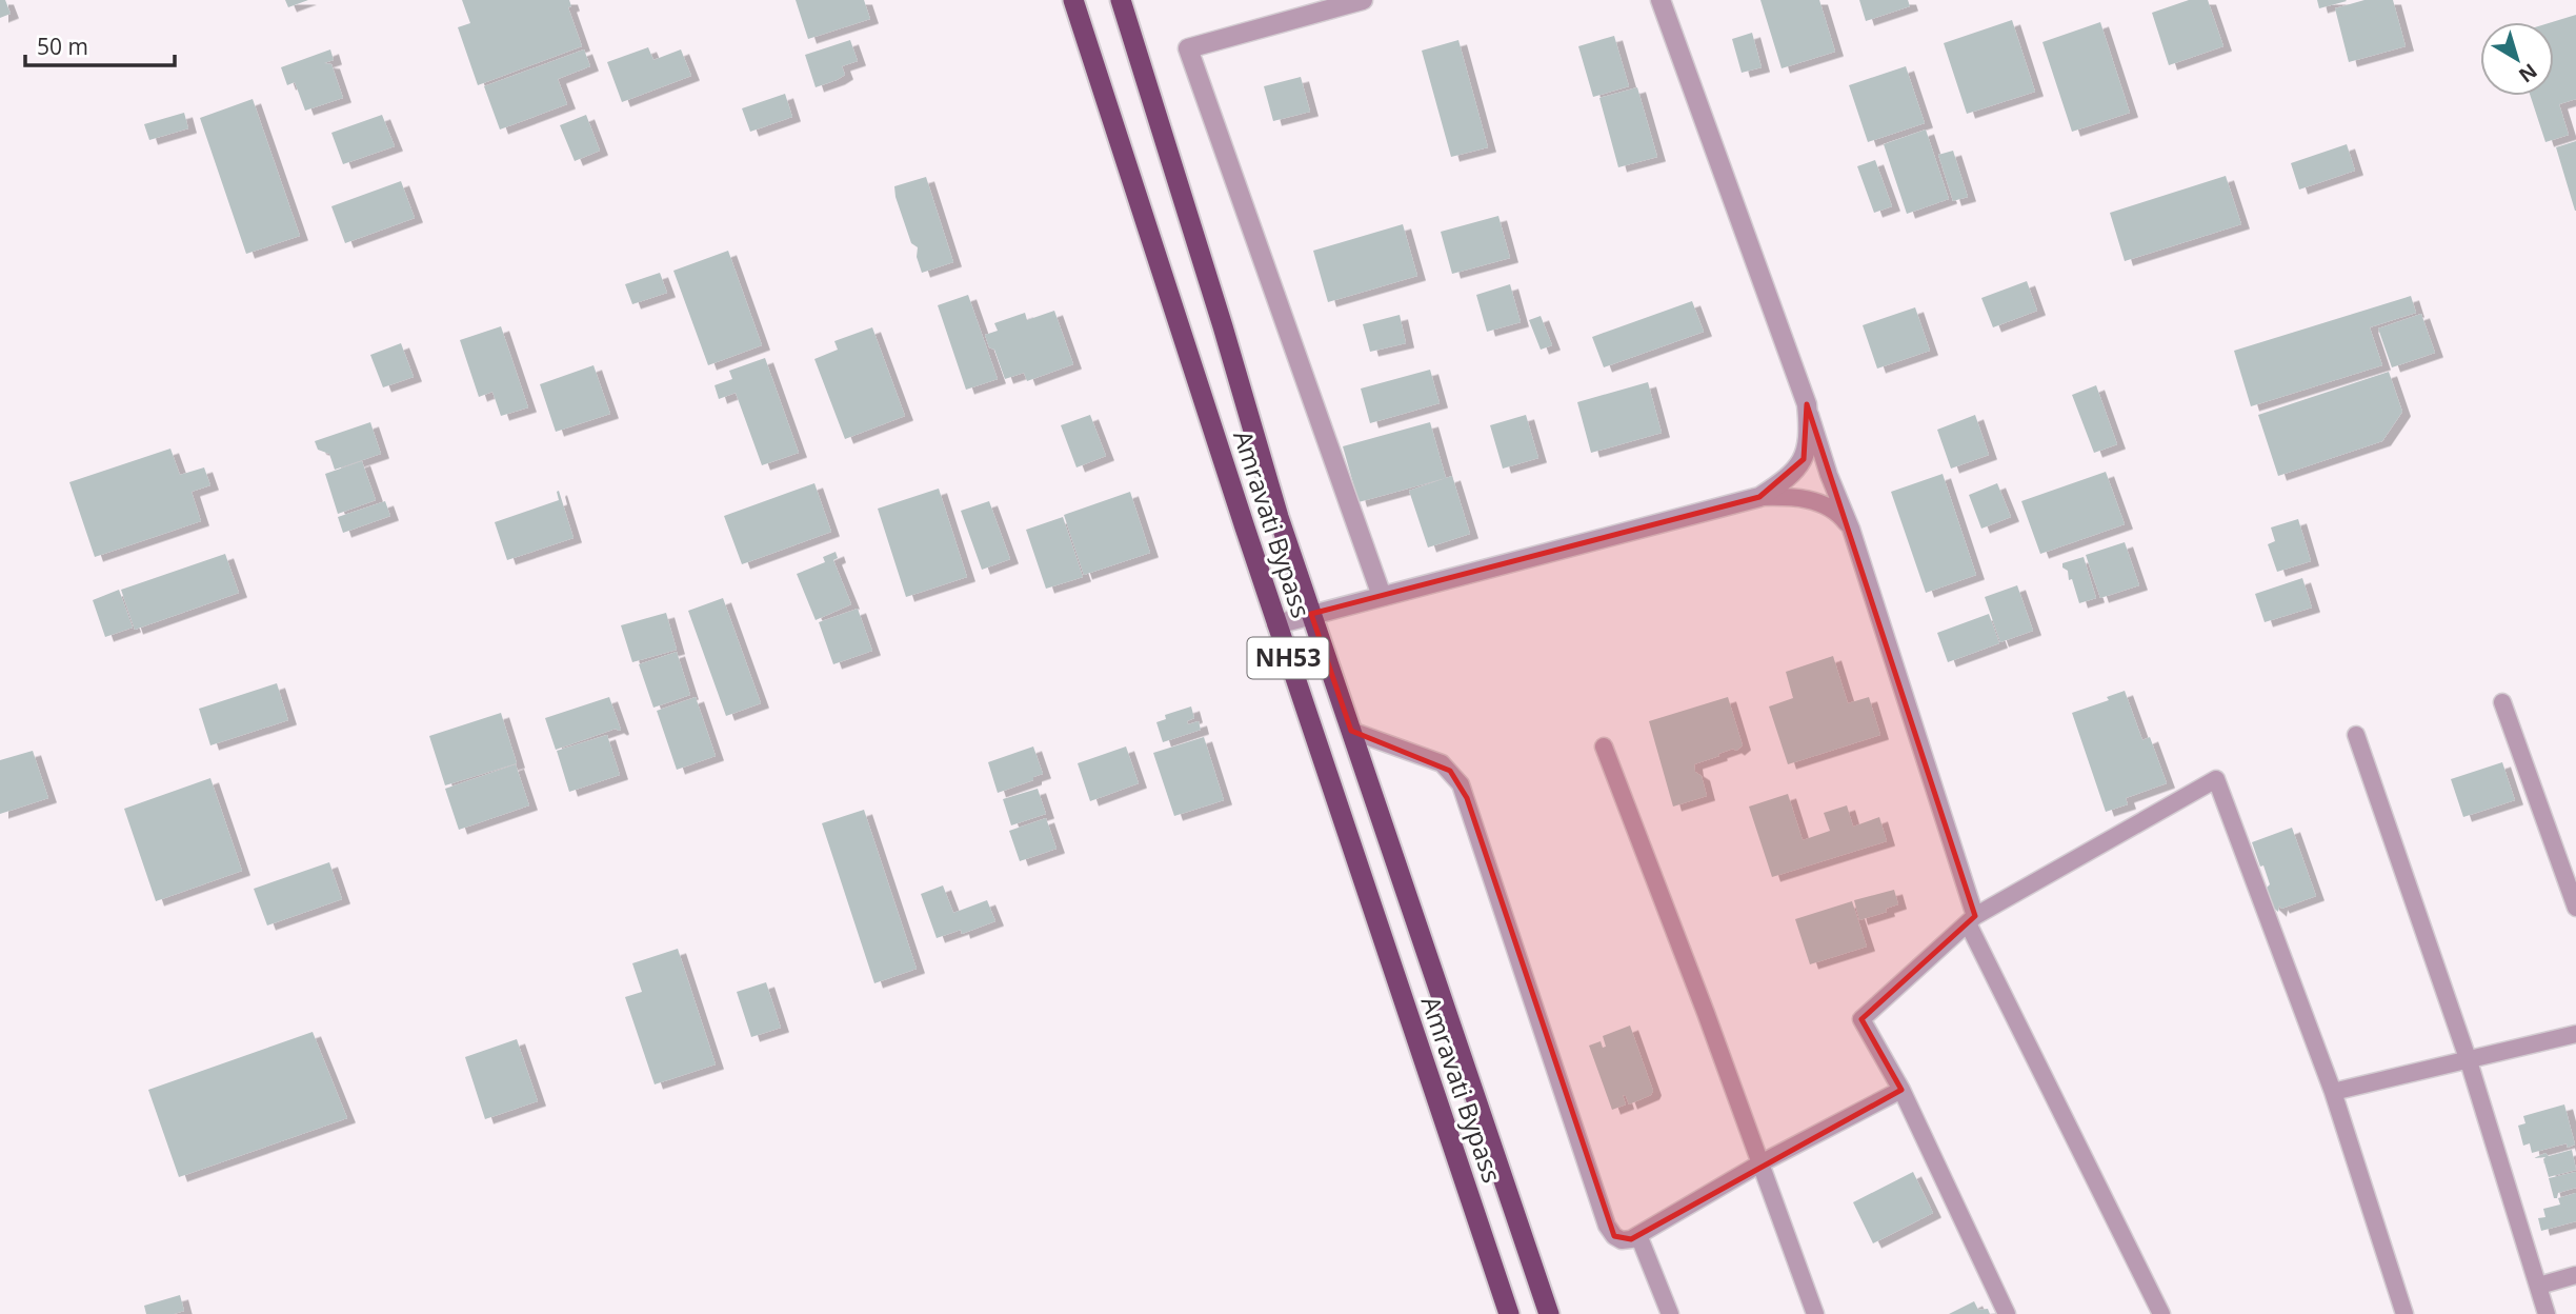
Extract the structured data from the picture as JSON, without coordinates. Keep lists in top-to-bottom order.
{
  "streets": {
    "highway": ["Amravati Bypass", "NH53"]
  },
  "scale_bar": "50 m",
  "north": "bottom right"
}
